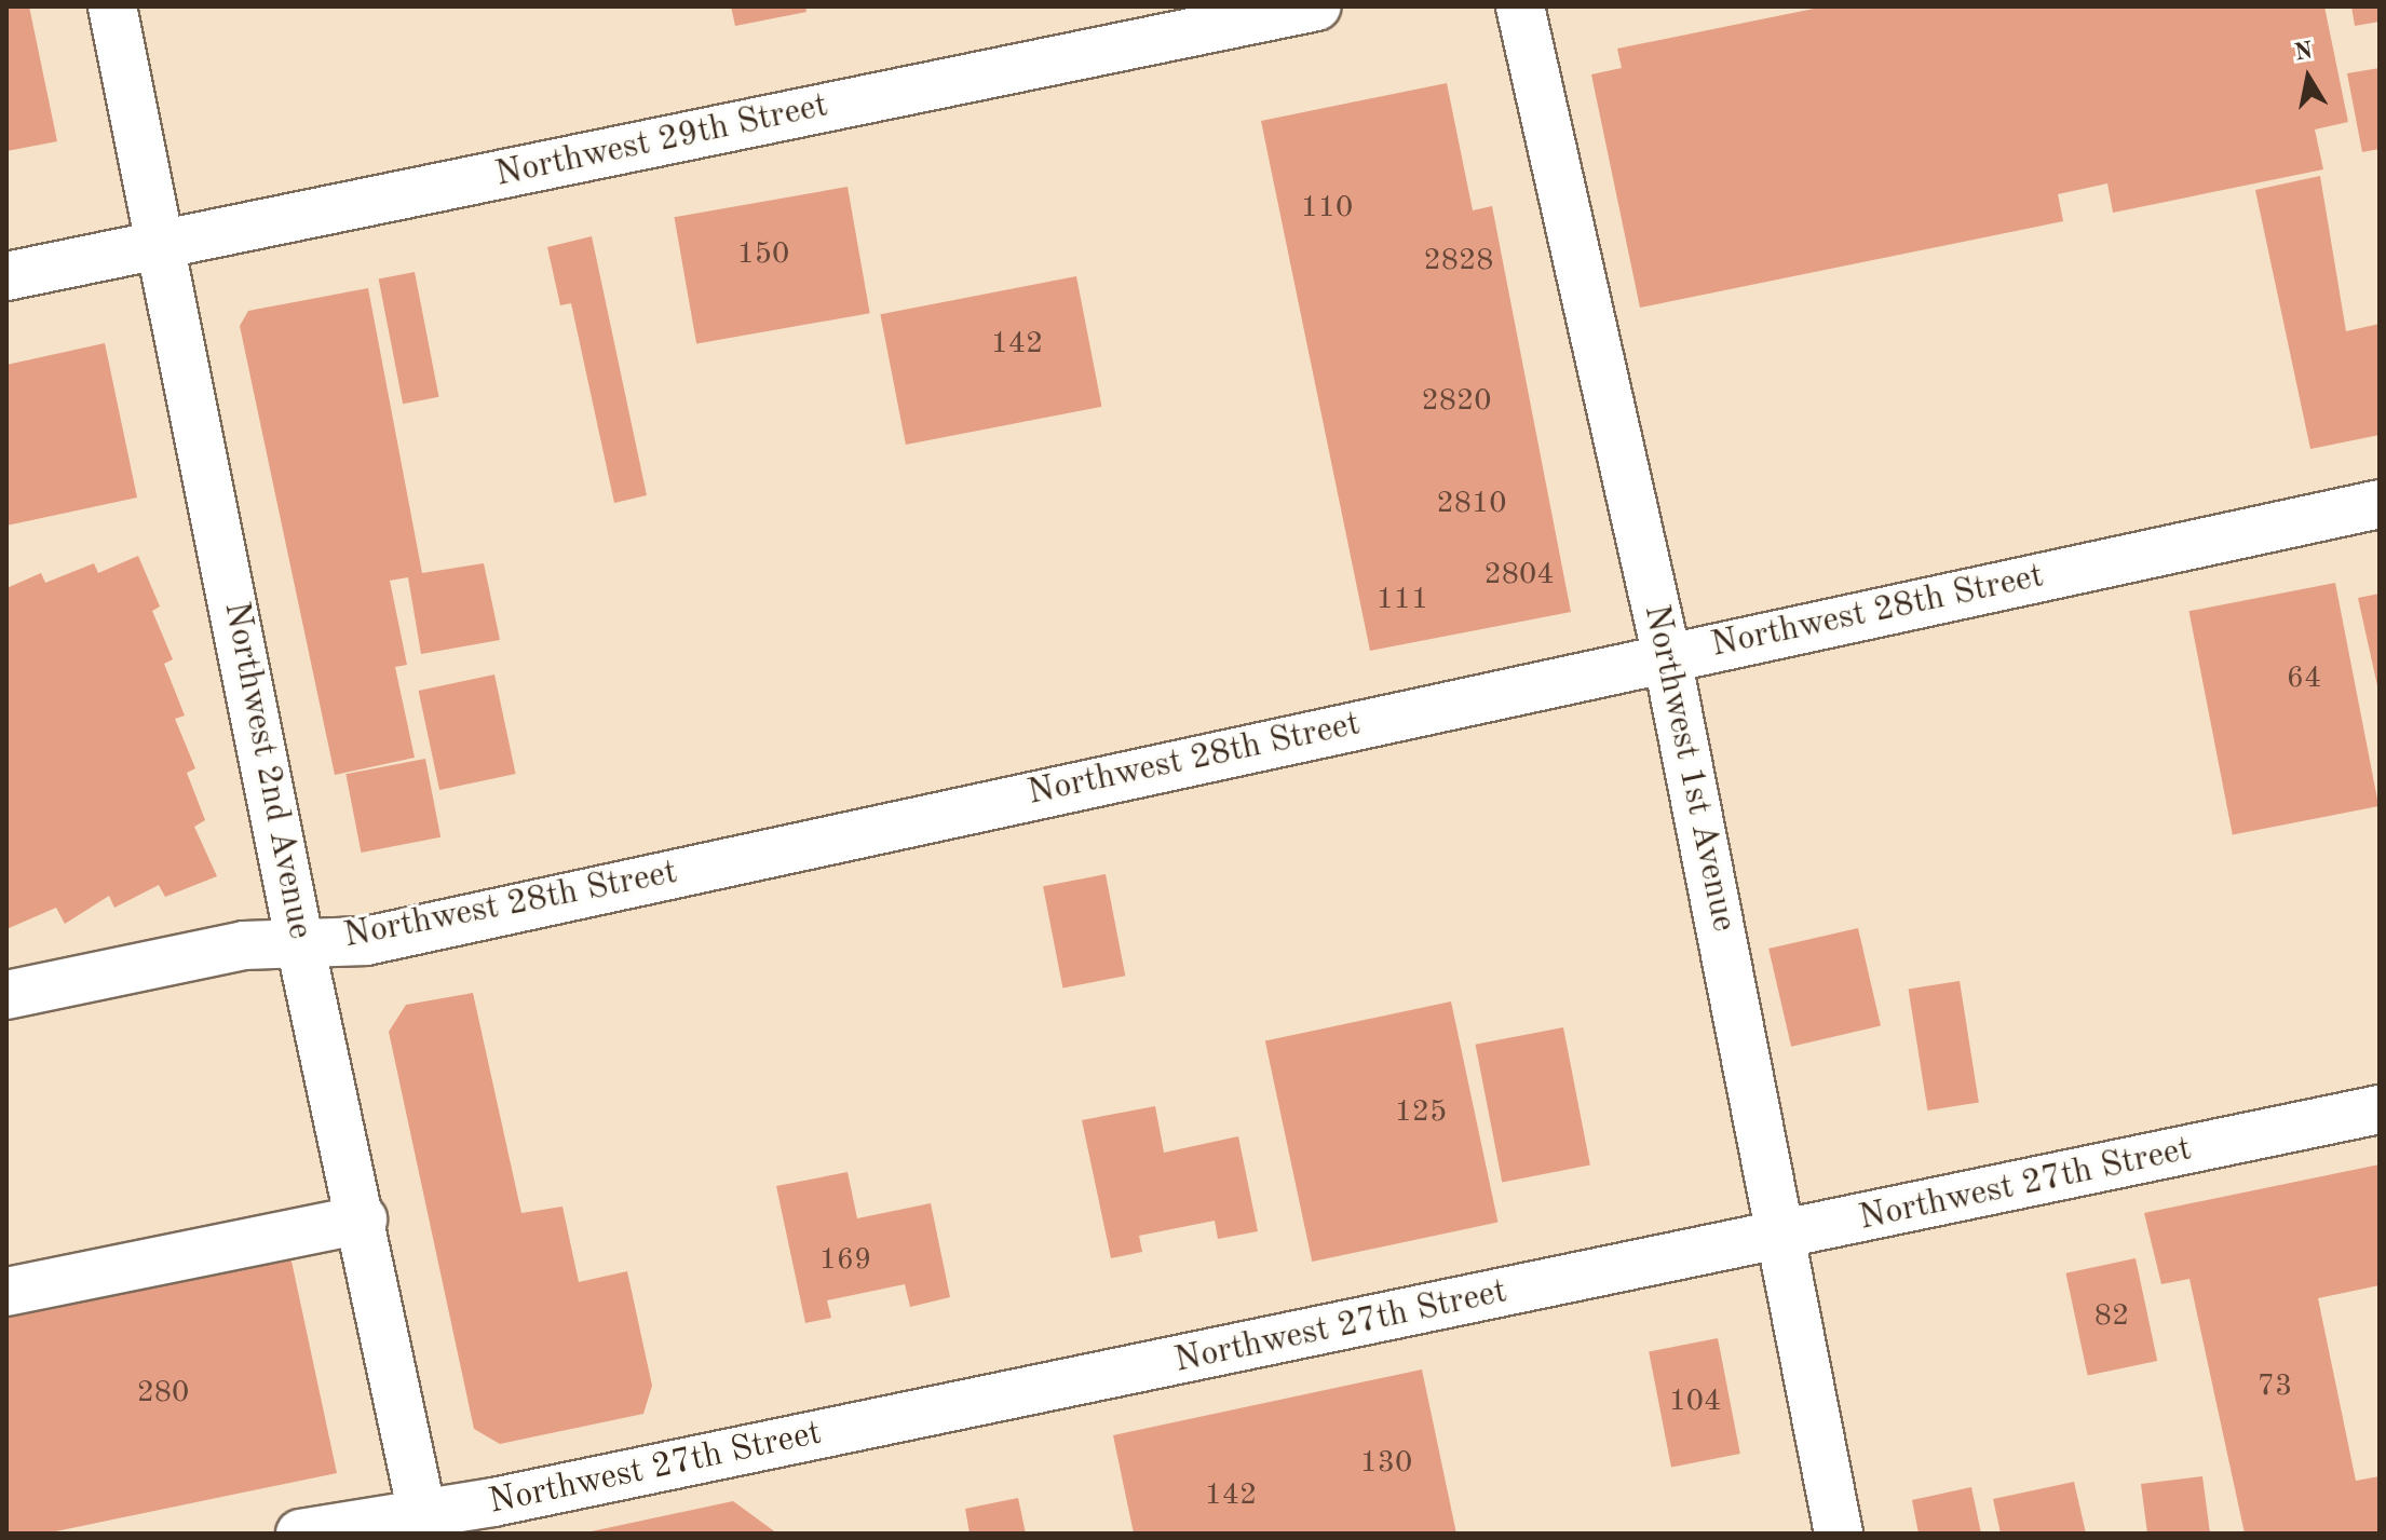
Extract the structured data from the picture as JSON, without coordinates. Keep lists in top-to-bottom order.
{
  "streets": {
    "street": [
      "Northwest 29th Street",
      "Northwest 28th Street",
      "Northwest 1st Avenue",
      "Northwest 2nd Avenue",
      "Northwest 27th Street"
    ]
  },
  "crossings": [
    ["Northwest 29th Street", "Northwest 2nd Avenue"],
    ["Northwest 28th Street", "Northwest 1st Avenue"],
    ["Northwest 28th Street", "Northwest 2nd Avenue"],
    ["Northwest 1st Avenue", "Northwest 27th Street"],
    ["Northwest 2nd Avenue", "Northwest 27th Street"]
  ],
  "house_numbers": [
    "110",
    "150",
    "2828",
    "142",
    "2820",
    "2810",
    "2804",
    "111",
    "64",
    "125",
    "169",
    "82",
    "73",
    "280",
    "104",
    "130",
    "142"
  ],
  "north": "top"
}
